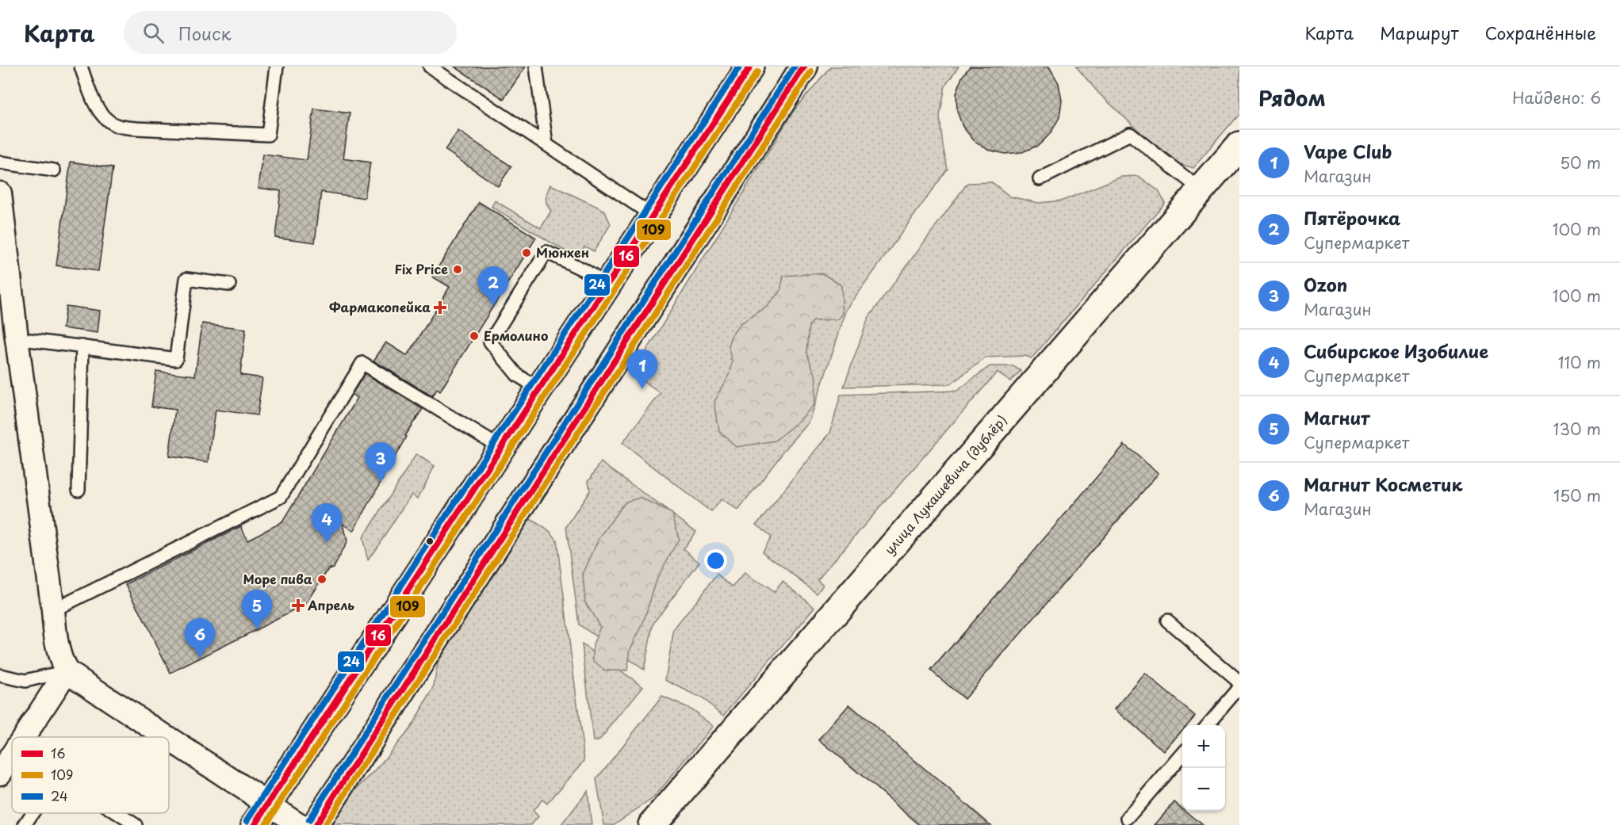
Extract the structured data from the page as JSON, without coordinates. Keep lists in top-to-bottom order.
{
  "streets": {
    "main road": ["улица Лукашевича (дублёр)"]
  },
  "places": {
    "other": [
      "Мюнхен",
      "Fix Price",
      "Ермолино",
      "Море пива"
    ],
    "health": ["Фармакопейка", "Апрель"]
  },
  "lines": ["transit line 16", "transit line 24", "transit line 109"],
  "legend": ["16", "109", "24"],
  "page": {
    "header": "Карта",
    "search": "Поиск",
    "nav": ["Карта", "Маршрут", "Сохранённые"],
    "heading": ["Рядом", "Найдено: 6"],
    "list": [
      {
        "mark": "1",
        "name": "Vape Club",
        "note": "Магазин",
        "value": "50 m"
      },
      {
        "mark": "2",
        "name": "Пятёрочка",
        "note": "Супермаркет",
        "value": "100 m"
      },
      {
        "mark": "3",
        "name": "Ozon",
        "note": "Магазин",
        "value": "100 m"
      },
      {
        "mark": "4",
        "name": "Сибирское Изобилие",
        "note": "Супермаркет",
        "value": "110 m"
      },
      {
        "mark": "5",
        "name": "Магнит",
        "note": "Супермаркет",
        "value": "130 m"
      },
      {
        "mark": "6",
        "name": "Магнит Косметик",
        "note": "Магазин",
        "value": "150 m"
      }
    ],
    "pins": [
      "2",
      "1",
      "3",
      "4",
      "5",
      "6"
    ],
    "map_buttons": ["+", "−"]
  }
}
